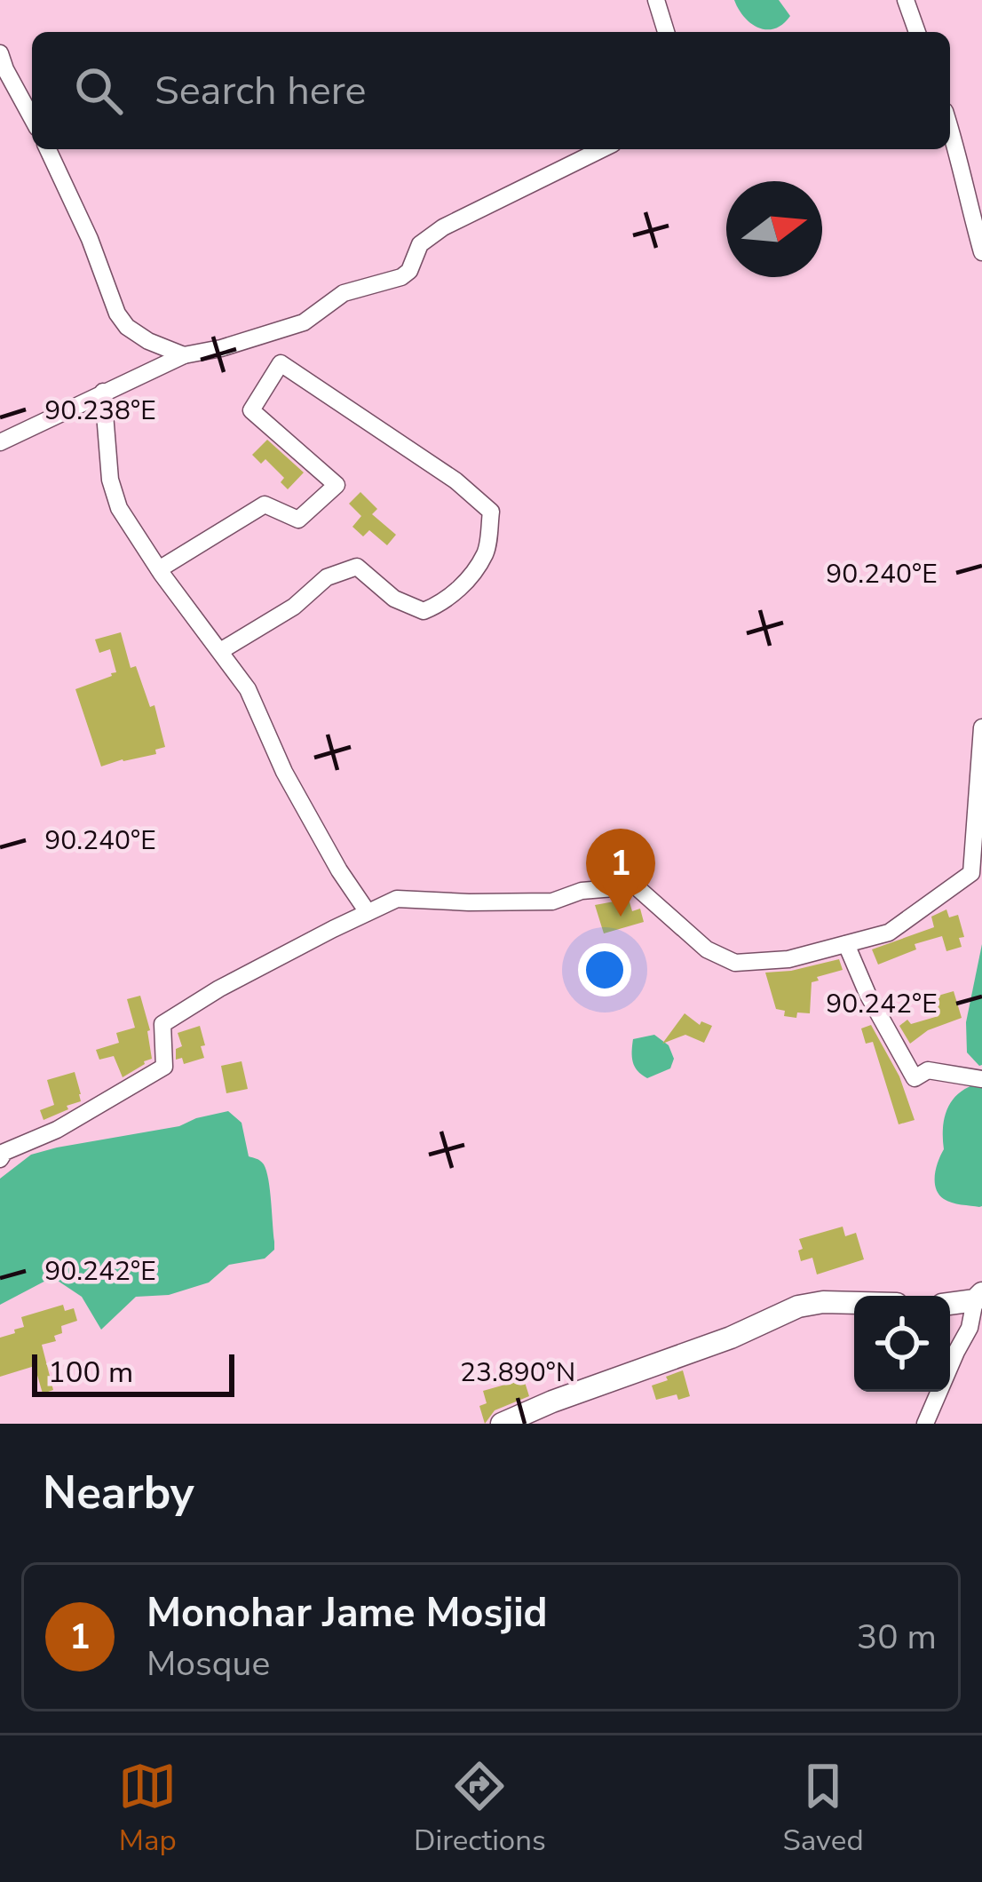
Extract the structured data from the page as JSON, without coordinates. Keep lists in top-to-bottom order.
{
  "scale_bar": "100 m",
  "north": "right",
  "page": {
    "search": "Search here",
    "pins": "1",
    "scale": "100 m",
    "heading": "Nearby",
    "list": [
      {
        "mark": "1",
        "name": "Monohar Jame Mosjid",
        "note": "Mosque",
        "value": "30 m"
      }
    ],
    "nav": ["Map", "Directions", "Saved"]
  },
  "coordinates": [
    "90.238°E",
    "90.240°E",
    "90.242°E",
    "23.890°N"
  ]
}
